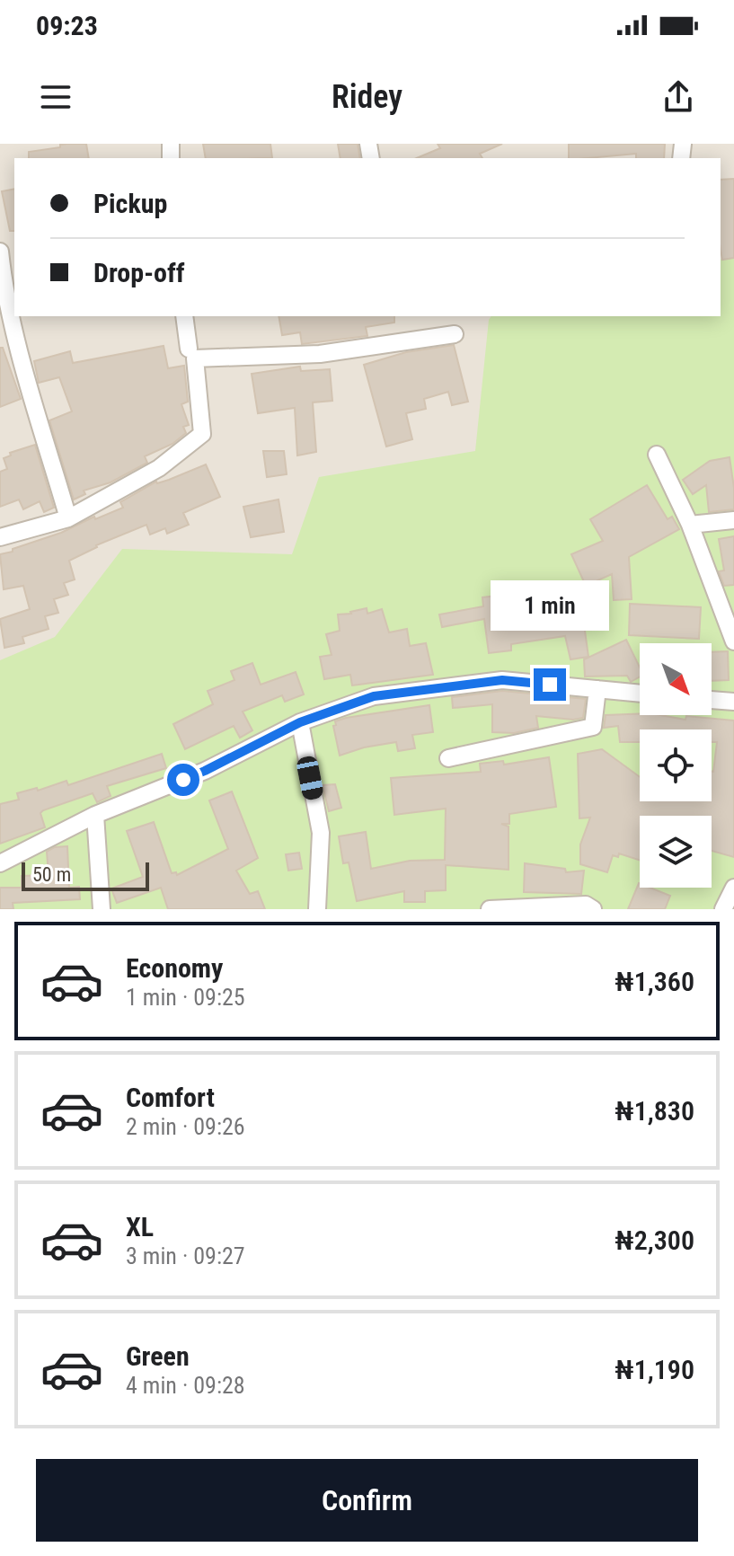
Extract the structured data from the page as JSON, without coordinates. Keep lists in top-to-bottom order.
{
  "scale_bar": "50 m",
  "north": "bottom right",
  "page": {
    "status": "09:23",
    "header": "Ridey",
    "banner": ["Pickup", "Drop-off"],
    "bubble": "1 min",
    "scale": "50 m",
    "list": [
      {
        "name": "Economy",
        "note": "1 min · 09:25",
        "value": "₦1,360"
      },
      {
        "name": "Comfort",
        "note": "2 min · 09:26",
        "value": "₦1,830"
      },
      {
        "name": "XL",
        "note": "3 min · 09:27",
        "value": "₦2,300"
      },
      {
        "name": "Green",
        "note": "4 min · 09:28",
        "value": "₦1,190"
      }
    ],
    "buttons": "Confirm"
  }
}
